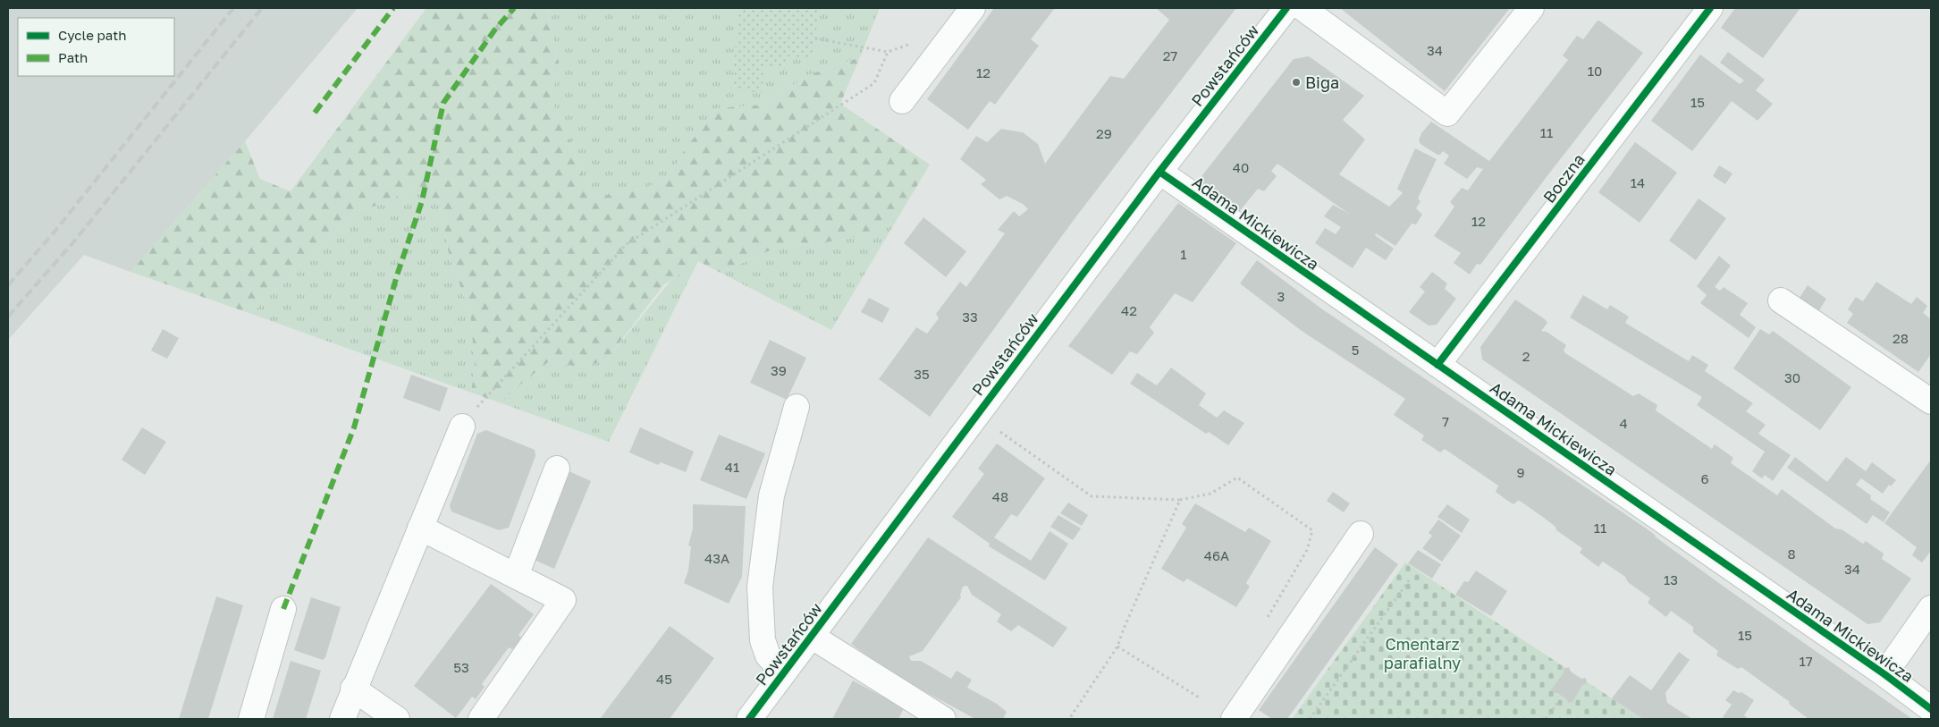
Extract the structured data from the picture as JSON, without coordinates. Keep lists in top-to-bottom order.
{
  "streets": {
    "street": ["Powstańców", "Boczna", "Adama Mickiewicza"]
  },
  "crossings": [
    ["Powstańców", "Adama Mickiewicza"],
    ["Boczna", "Adama Mickiewicza"]
  ],
  "parks": ["Cmentarz parafialny"],
  "places": ["Biga"],
  "house_numbers": [
    "34",
    "27",
    "10",
    "12",
    "15",
    "11",
    "29",
    "40",
    "14",
    "12",
    "1",
    "3",
    "42",
    "33",
    "28",
    "5",
    "2",
    "39",
    "35",
    "30",
    "7",
    "4",
    "41",
    "9",
    "6",
    "48",
    "11",
    "8",
    "46A",
    "43A",
    "34",
    "13",
    "15",
    "17",
    "53",
    "45"
  ],
  "legend": ["Cycle path", "Path"]
}
